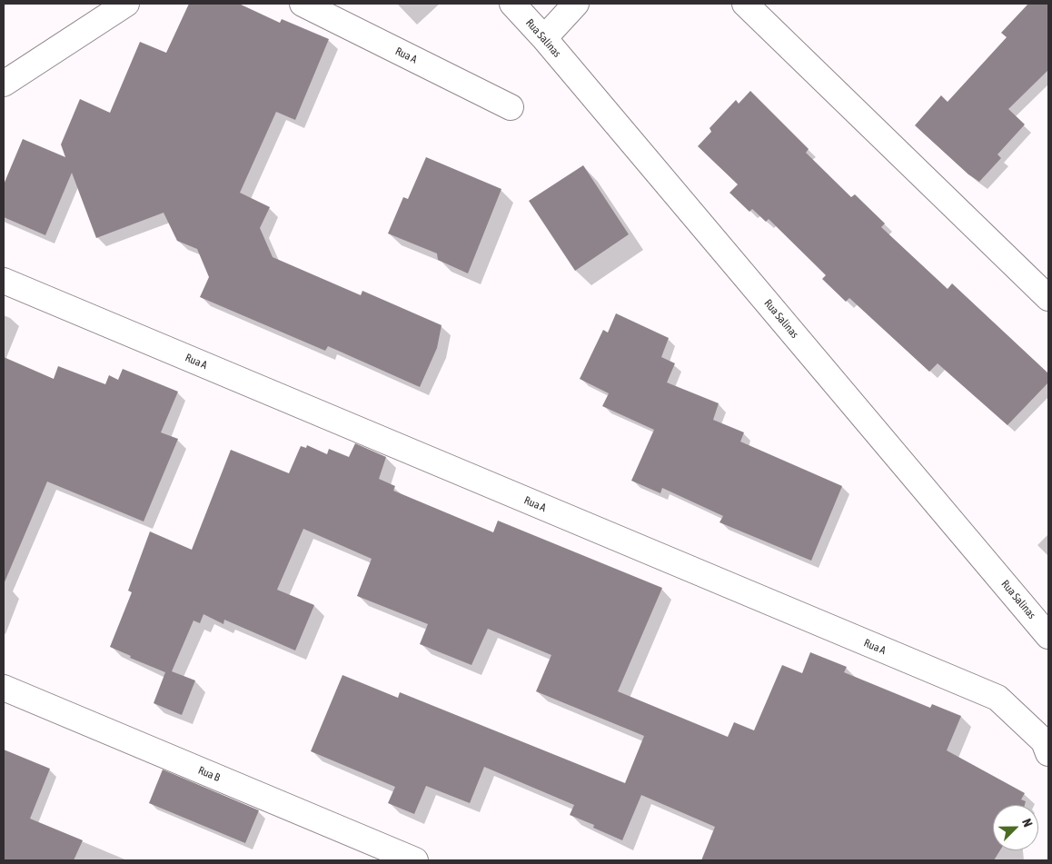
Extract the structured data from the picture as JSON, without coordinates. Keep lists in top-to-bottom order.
{
  "streets": {
    "street": ["Rua Salinas", "Rua A", "Rua B"]
  },
  "north": "top right"
}
